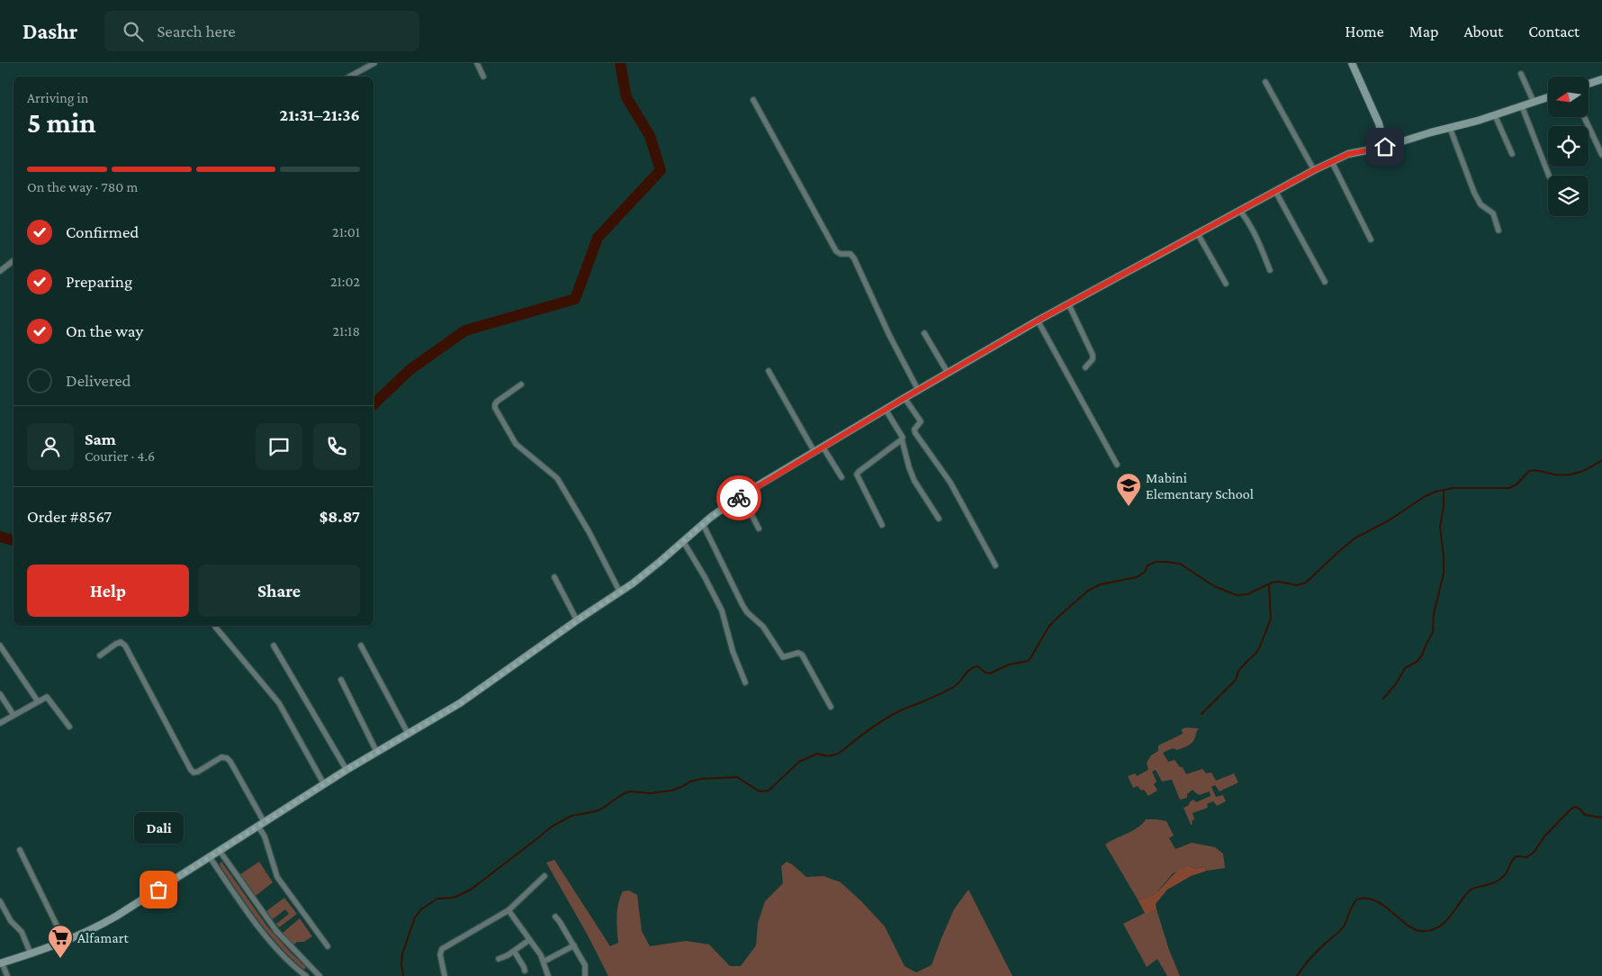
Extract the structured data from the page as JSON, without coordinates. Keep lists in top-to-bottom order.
{
  "places": {
    "school or university": ["Mabini Elementary School"],
    "other": ["Dali"],
    "supermarket": ["Alfamart"]
  },
  "north": "left",
  "page": {
    "header": "Dashr",
    "search": "Search here",
    "nav": [
      "Home",
      "Map",
      "About",
      "Contact"
    ],
    "heading": ["5 min", "Arriving in", "21:31–21:36"],
    "panel": [
      "Sam",
      "Courier · 4.6",
      "Order #8567",
      "$8.87"
    ],
    "bar": "On the way · 780 m",
    "list": [
      ["Confirmed", "21:01"],
      ["Preparing", "21:02"],
      ["On the way", "21:18"],
      "Delivered"
    ],
    "buttons": ["Help", "Share"],
    "bubble": "Dali"
  }
}
